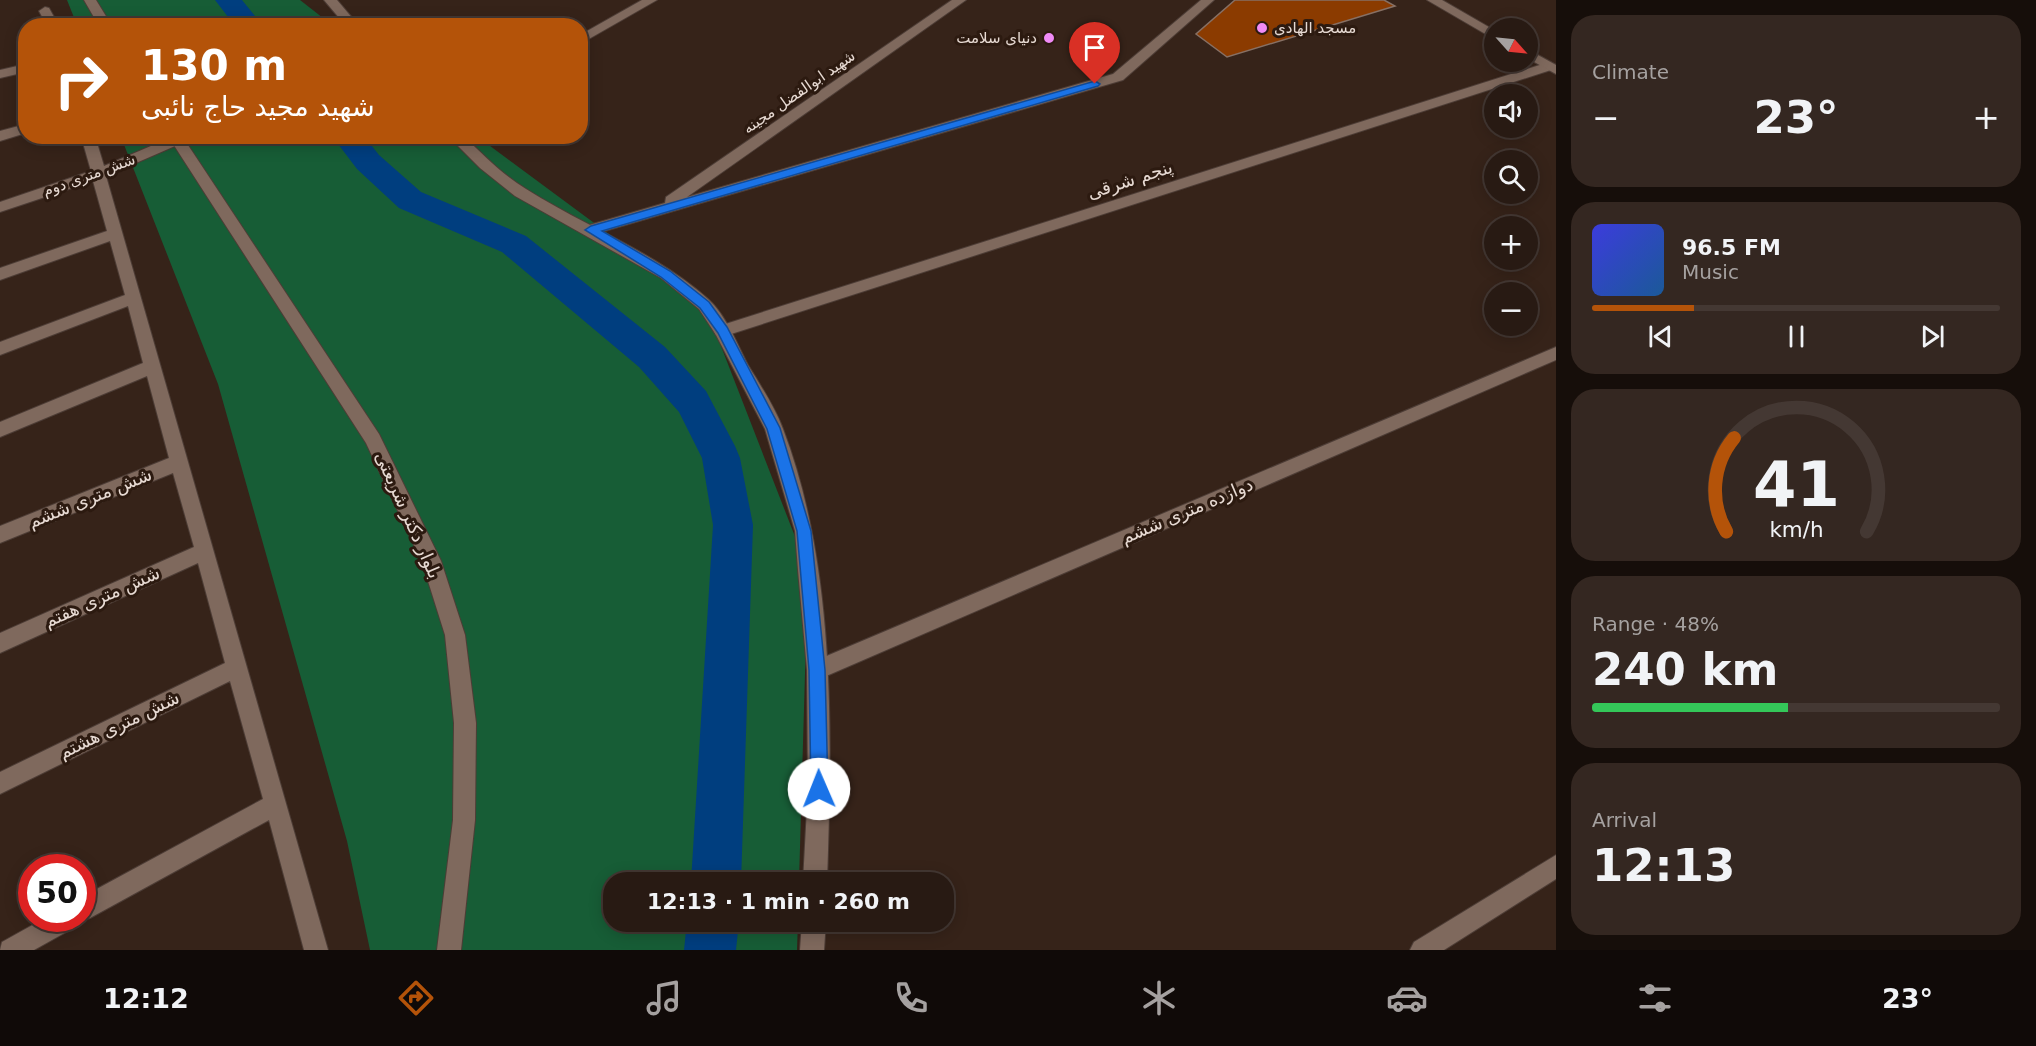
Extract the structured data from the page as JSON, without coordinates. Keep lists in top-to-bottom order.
{
  "streets": {
    "street": [
      "شهید ابوالفضل مجینه",
      "شش متری دوم",
      "پنجم شرقی",
      "شش متری ششم",
      "دوازده متری ششم",
      "بلوار دکتر شریعتی",
      "شش متری هفتم",
      "شش متری هشتم"
    ]
  },
  "places": ["مسجد الهادی", "دنیای سلامت"],
  "north": "bottom right",
  "page": {
    "tile": [
      "Climate",
      ["Range · 48%", "240 km"],
      ["Arrival", "12:13"]
    ],
    "map_buttons": ["+", "−"],
    "turn": ["130 m", "شهید مجید حاج نائبی"],
    "heat": ["−", "23°", "+"],
    "song": ["96.5 FM", "Music"],
    "limit": "50",
    "trip": "12:13 · 1 min · 260 m",
    "tabs": ["12:12", "23°"],
    "gauge": ["41", "km/h"]
  }
}
